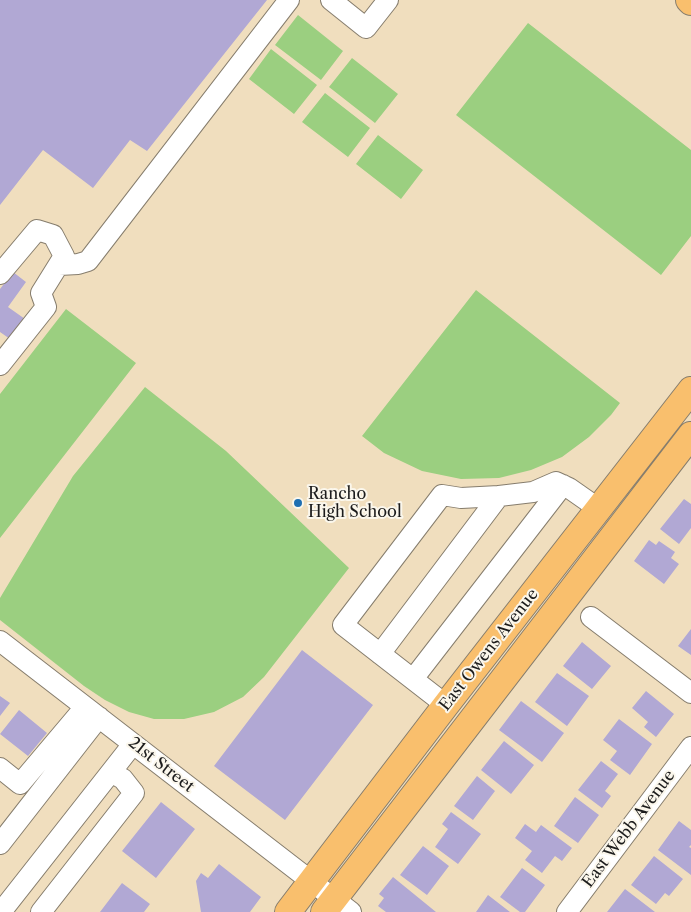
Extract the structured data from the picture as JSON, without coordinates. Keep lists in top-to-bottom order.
{
  "streets": {
    "main road": ["East Owens Avenue"],
    "street": ["21st Street", "East Webb Avenue"]
  },
  "crossings": [
    ["East Owens Avenue", "21st Street"]
  ],
  "places": ["Rancho High School"]
}
